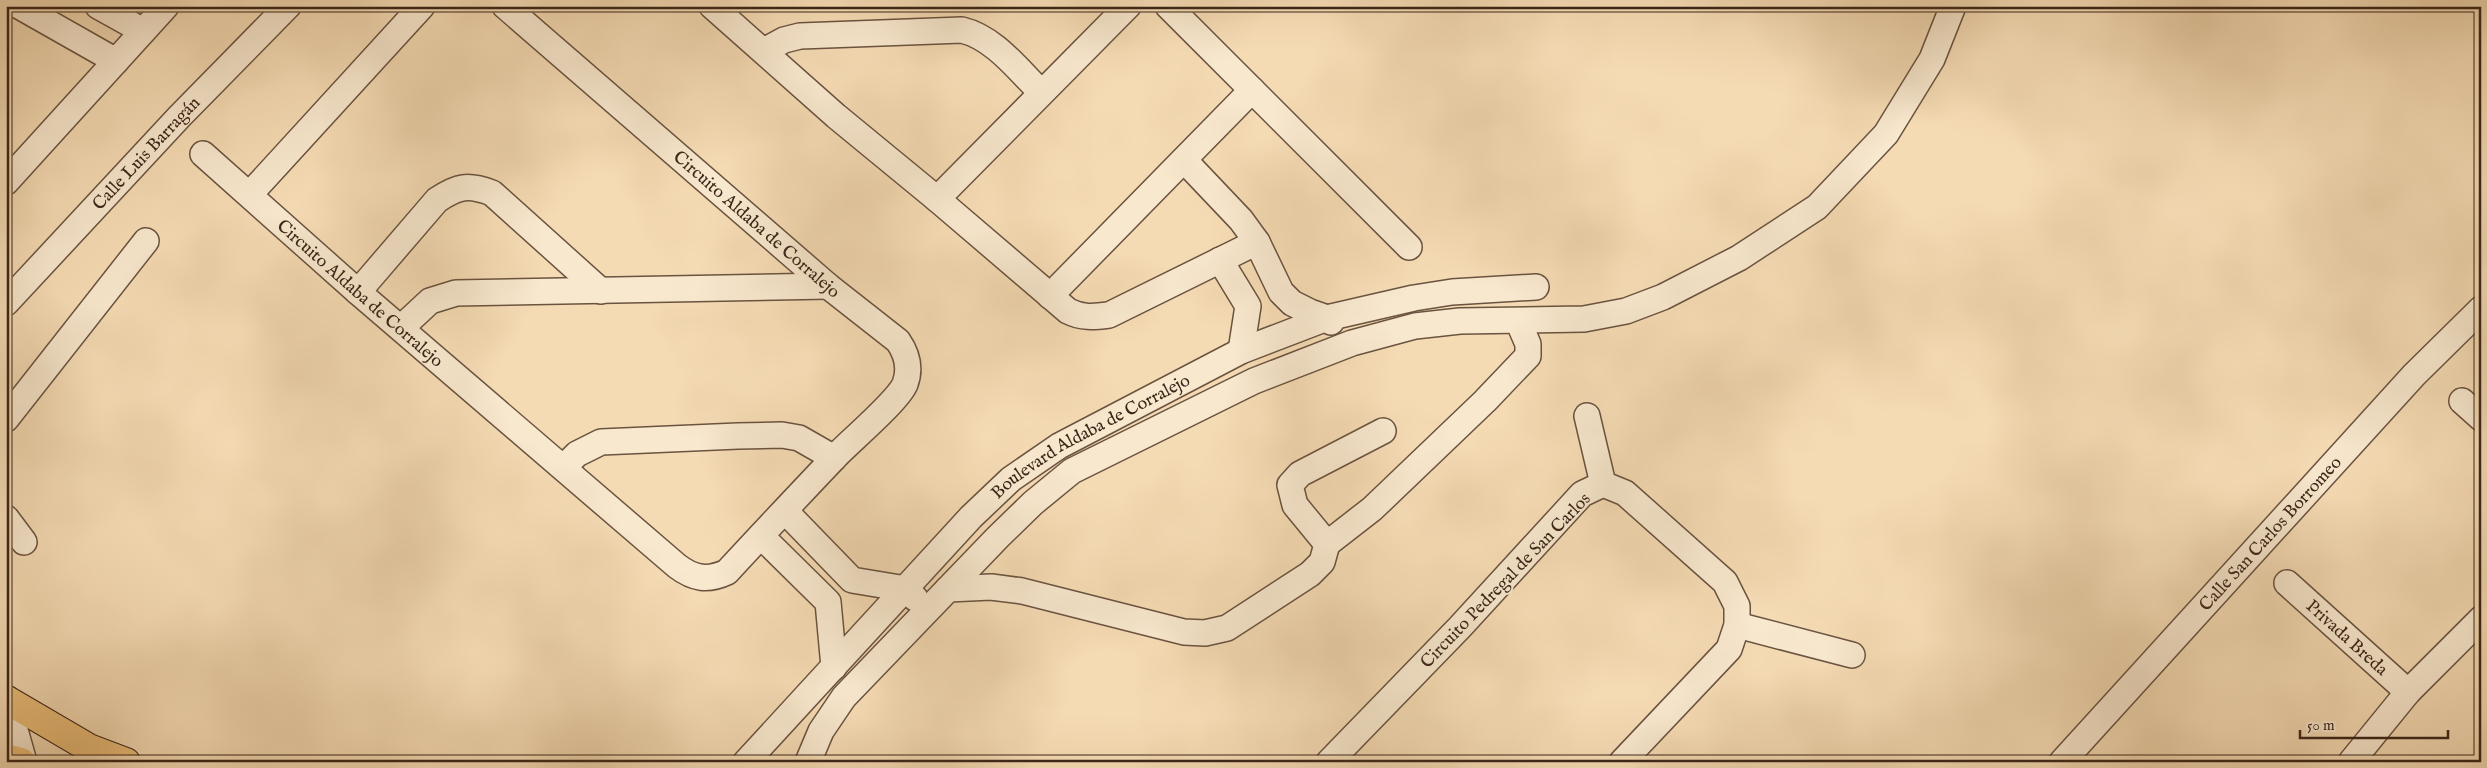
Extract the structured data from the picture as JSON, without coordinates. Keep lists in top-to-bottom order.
{
  "streets": {
    "street": [
      "Calle Luis Barragán",
      "Circuito Aldaba de Corralejo",
      "Boulevard Aldaba de Corralejo",
      "Calle San Carlos Borromeo",
      "Circuito Pedregal de San Carlos",
      "Privada Breda"
    ]
  },
  "scale_bar": "50 m"
}
